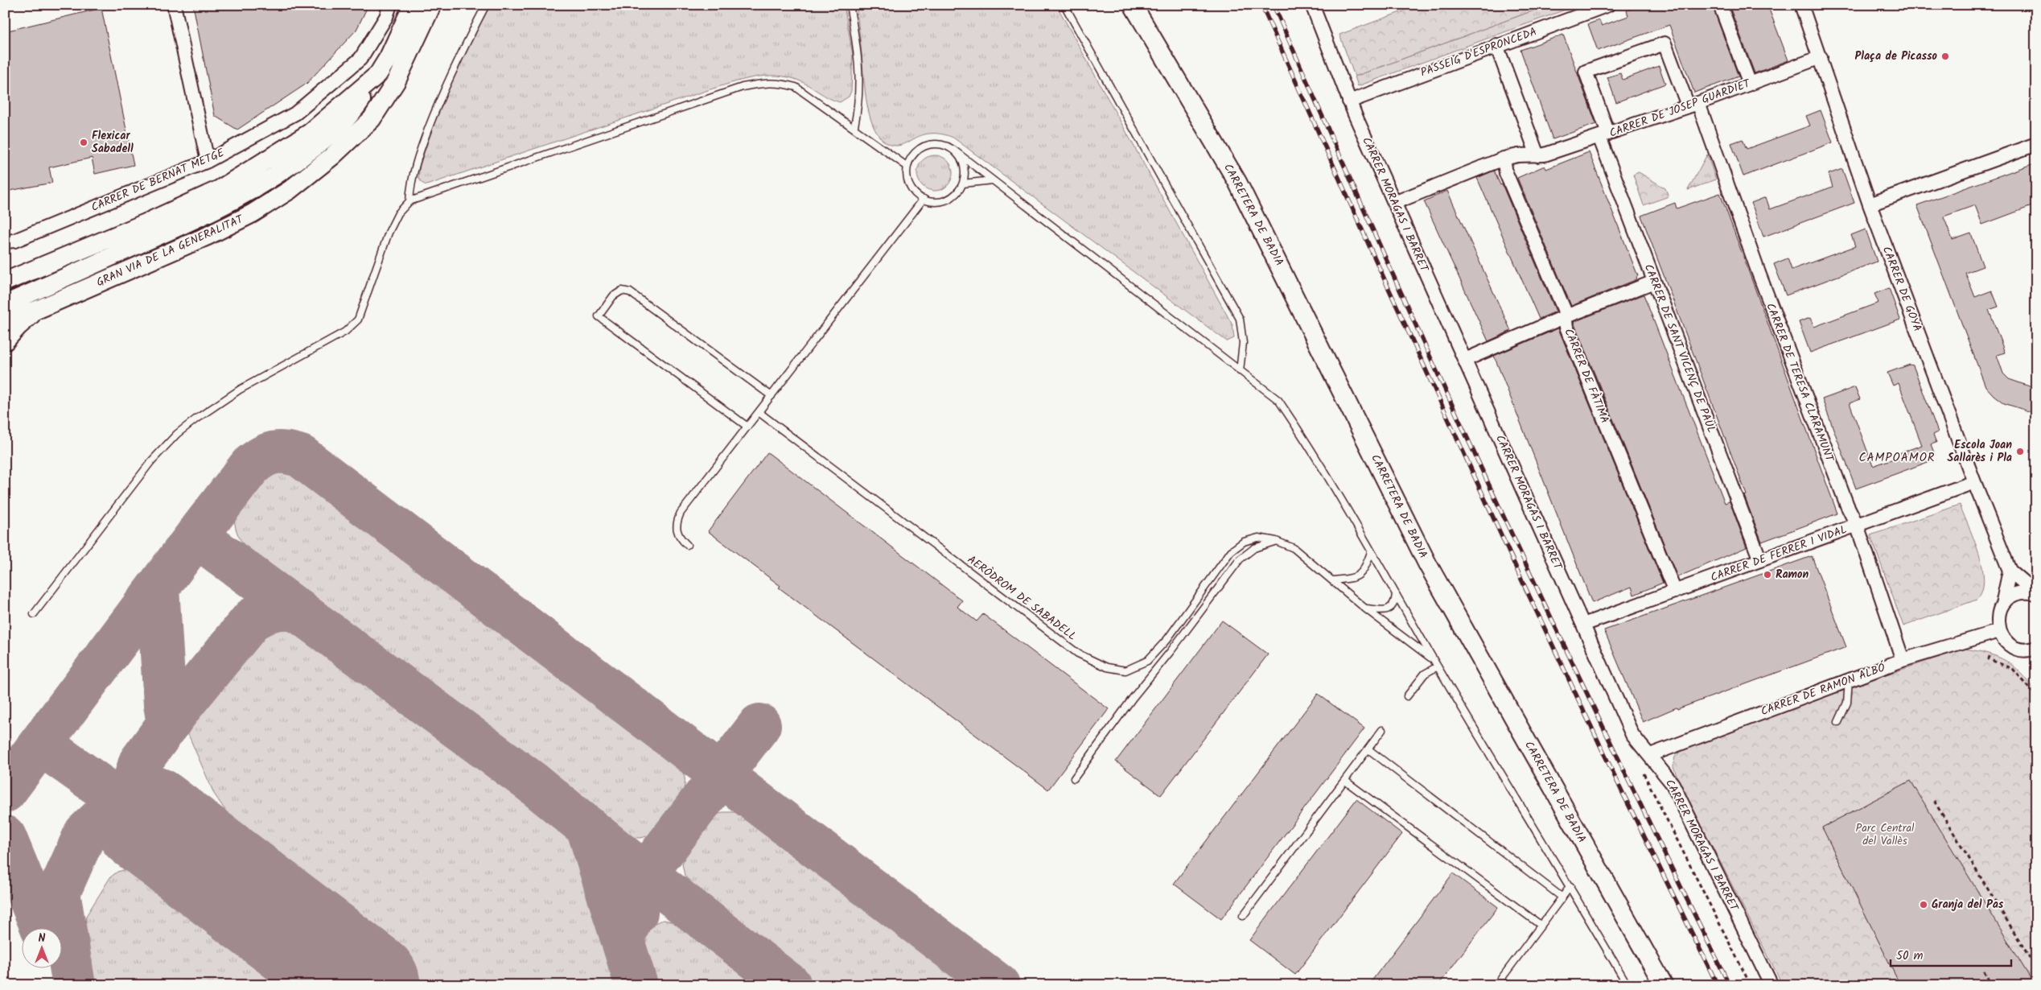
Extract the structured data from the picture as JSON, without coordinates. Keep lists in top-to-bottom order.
{
  "streets": {
    "street": [
      "PASSEIG D'ESPRONCEDA",
      "CARRER DE JOSEP GUARDIET",
      "CARRER DE BERNAT METGE",
      "CARRER MORAGAS I BARRET",
      "CARRETERA DE BADIA",
      "GRAN VIA DE LA GENERALITAT",
      "CARRER DE GOYA",
      "CARRER DE SANT VICENÇ DE PAÜL",
      "CARRER DE FÀTIMA",
      "CARRER DE TERESA CLARAMUNT",
      "CARRER DE FERRER I VIDAL",
      "CARRER DE RAMON ALBÓ"
    ],
    "lane": ["AERÒDROM DE SABADELL"]
  },
  "crossings": [
    ["PASSEIG D'ESPRONCEDA", "CARRER MORAGAS I BARRET"],
    ["CARRER DE JOSEP GUARDIET", "CARRER MORAGAS I BARRET"],
    ["CARRER DE JOSEP GUARDIET", "CARRER DE GOYA"],
    ["CARRER DE JOSEP GUARDIET", "CARRER DE SANT VICENÇ DE PAÜL"],
    ["CARRER DE JOSEP GUARDIET", "CARRER DE FÀTIMA"],
    ["CARRER DE JOSEP GUARDIET", "CARRER DE TERESA CLARAMUNT"],
    ["CARRER MORAGAS I BARRET", "CARRER DE FERRER I VIDAL"],
    ["CARRER MORAGAS I BARRET", "CARRER DE RAMON ALBÓ"],
    ["CARRER DE GOYA", "CARRER DE FERRER I VIDAL"],
    ["CARRER DE SANT VICENÇ DE PAÜL", "CARRER DE TERESA CLARAMUNT"],
    ["CARRER DE SANT VICENÇ DE PAÜL", "CARRER DE FERRER I VIDAL"],
    ["CARRER DE FÀTIMA", "CARRER DE FERRER I VIDAL"],
    ["CARRER DE TERESA CLARAMUNT", "CARRER DE FERRER I VIDAL"],
    ["CARRER DE TERESA CLARAMUNT", "CARRER DE RAMON ALBÓ"]
  ],
  "districts": ["CAMPOAMOR"],
  "parks": ["Parc Central del Vallès"],
  "places": [
    "Plaça de Picasso",
    "Flexicar Sabadell",
    "Escola Joan Sallarès i Pla",
    "Ramon",
    "Granja del Pas"
  ],
  "scale_bar": "50 m",
  "north": "top"
}
